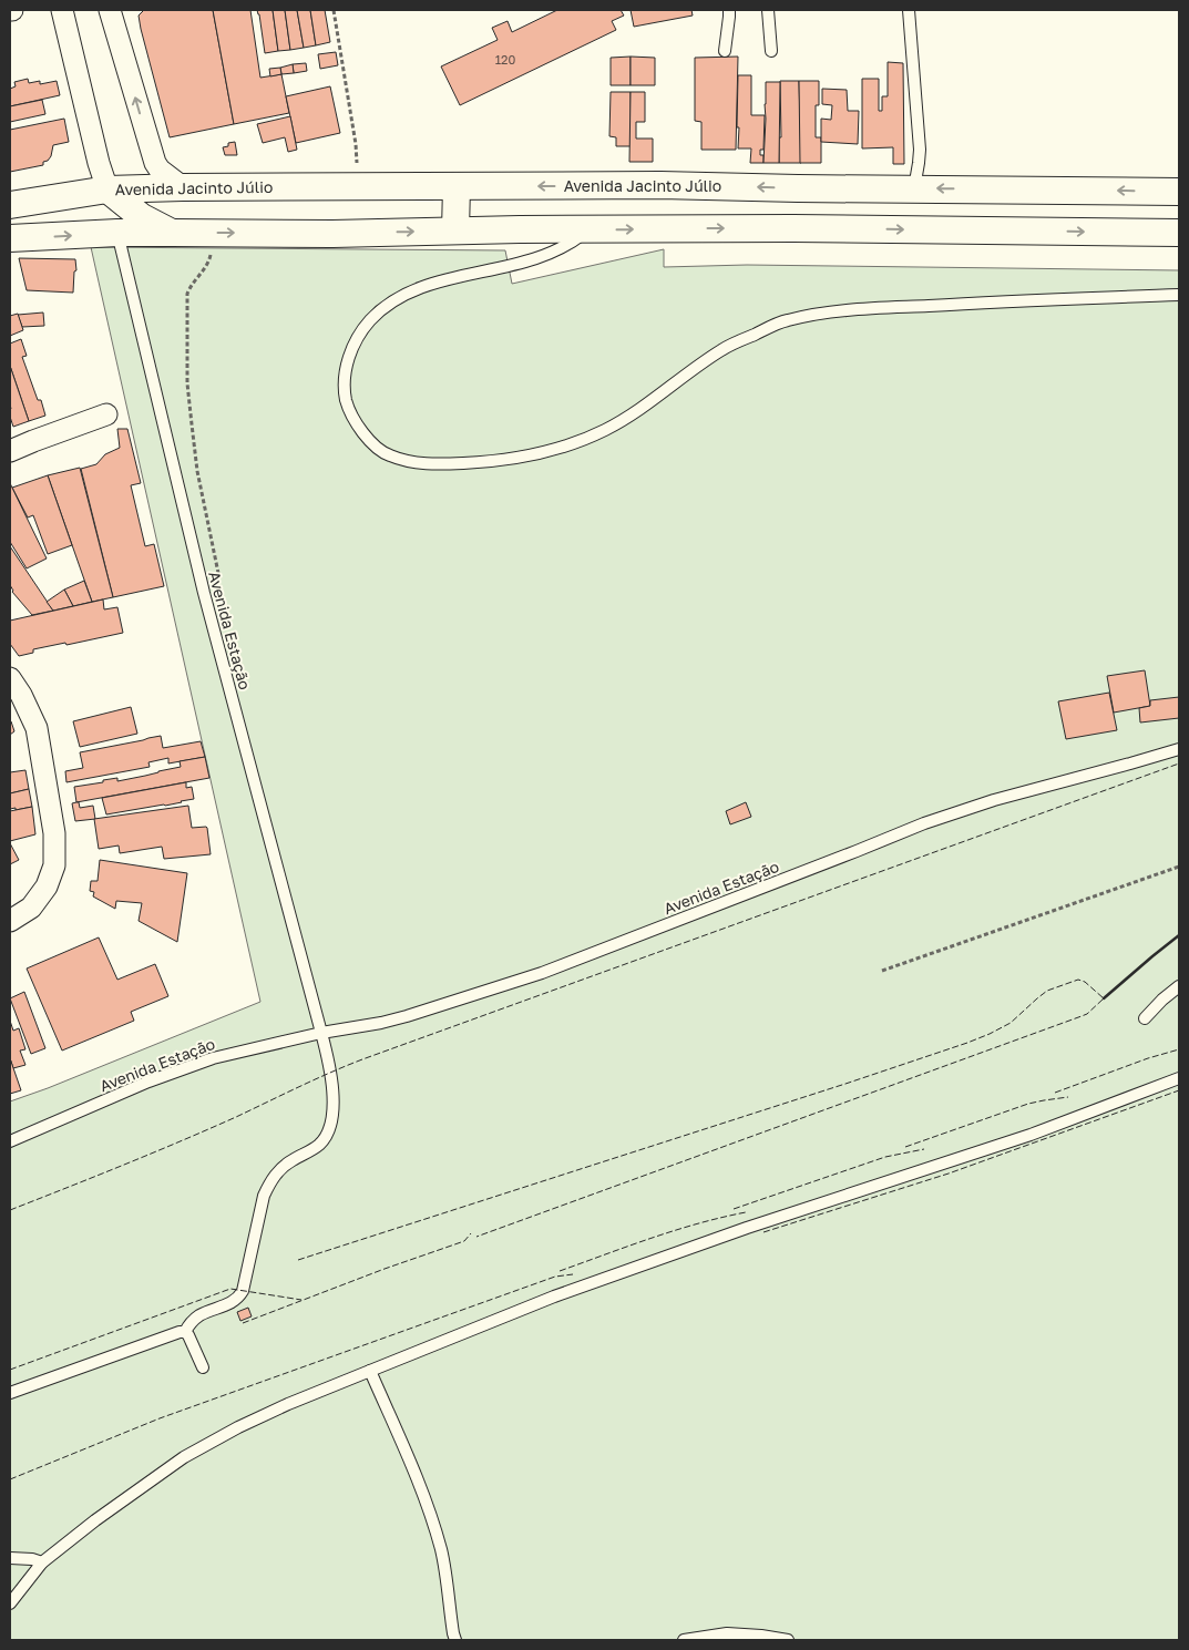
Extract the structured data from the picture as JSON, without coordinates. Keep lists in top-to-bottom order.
{
  "streets": {
    "street": ["Avenida Jacinto Júlio"],
    "lane": ["Avenida Estação"]
  },
  "house_numbers": ["120"]
}
